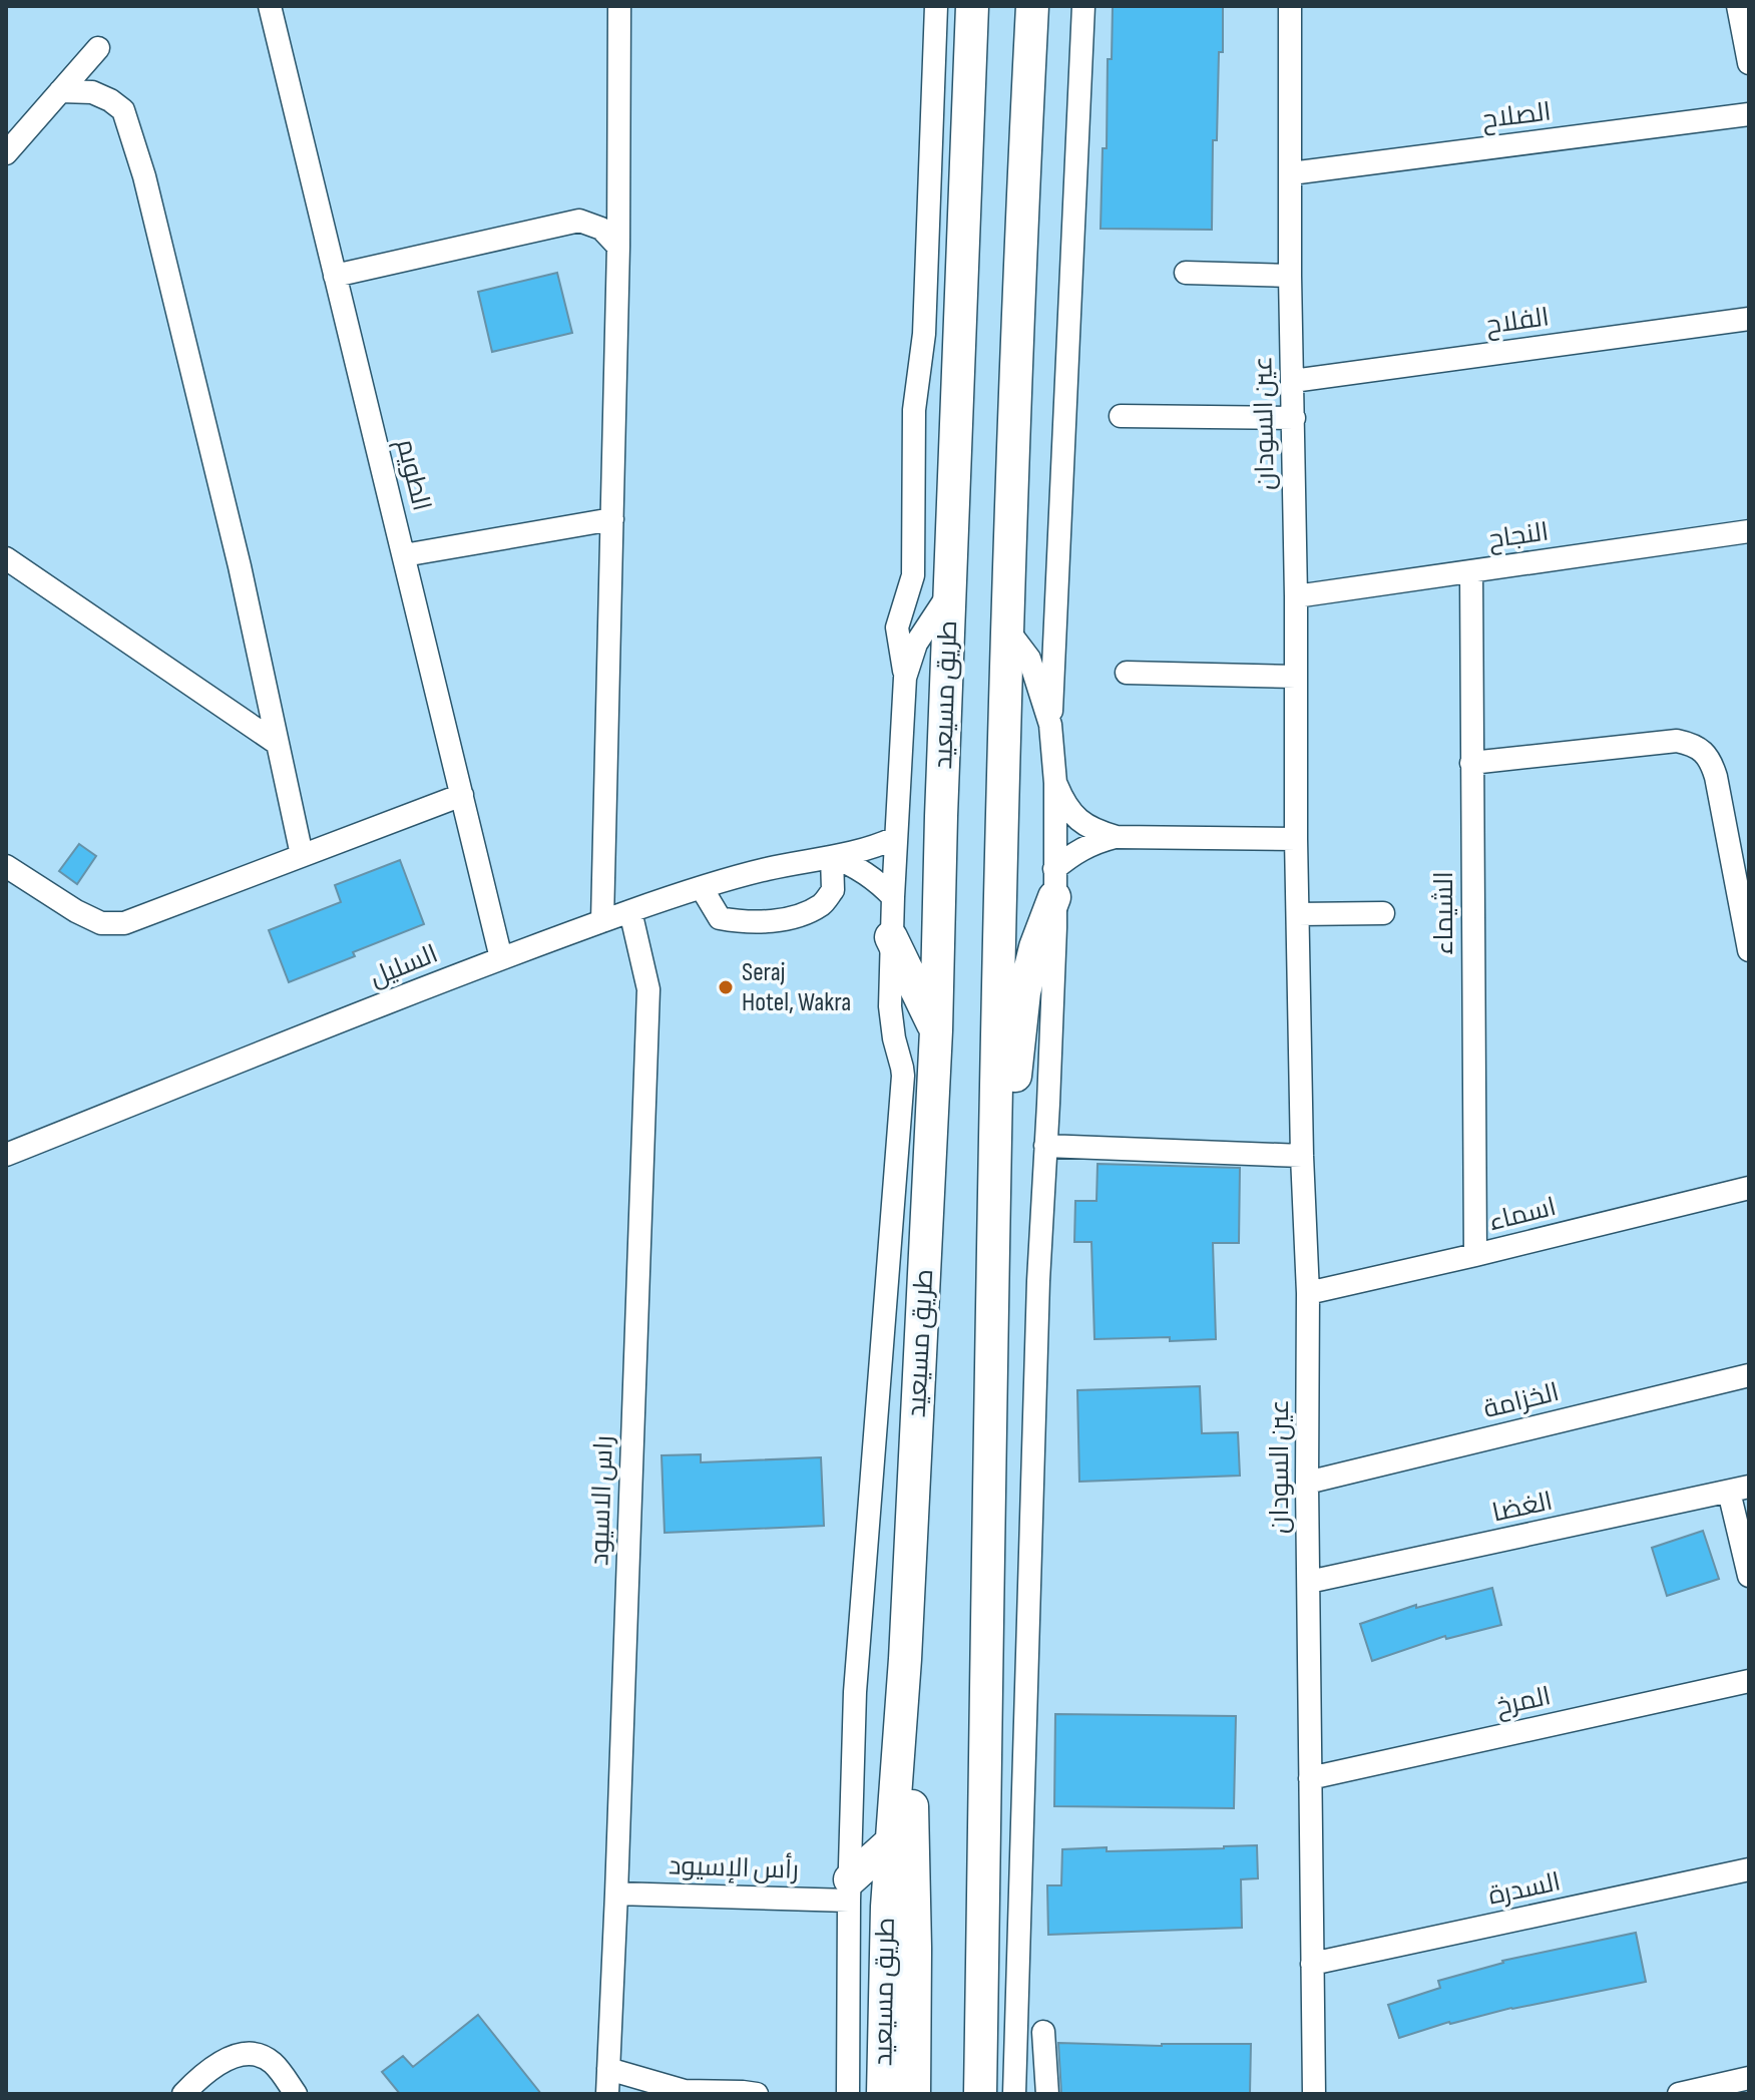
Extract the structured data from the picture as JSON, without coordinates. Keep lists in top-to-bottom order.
{
  "streets": {
    "highway": ["طريق مسيعيد"],
    "street": [
      "الصلاح",
      "الفلاح",
      "عين السودان",
      "الطويم",
      "النجاح",
      "الشيماء",
      "السليل",
      "اسماء",
      "الخزامة",
      "راس الاسيود",
      "الغضا",
      "المرخ",
      "رأس الإسيود",
      "السدرة"
    ]
  },
  "crossings": [
    ["الصلاح", "عين السودان"],
    ["الفلاح", "عين السودان"],
    ["عين السودان", "النجاح"],
    ["عين السودان", "اسماء"],
    ["عين السودان", "الخزامة"],
    ["عين السودان", "الغضا"],
    ["عين السودان", "المرخ"],
    ["عين السودان", "السدرة"],
    ["الطويم", "السليل"],
    ["النجاح", "الشيماء"],
    ["طريق مسيعيد", "السليل"],
    ["طريق مسيعيد", "رأس الإسيود"],
    ["الشيماء", "اسماء"],
    ["السليل", "راس الاسيود"],
    ["راس الاسيود", "رأس الإسيود"]
  ],
  "places": ["Seraj Hotel, Wakra"]
}
